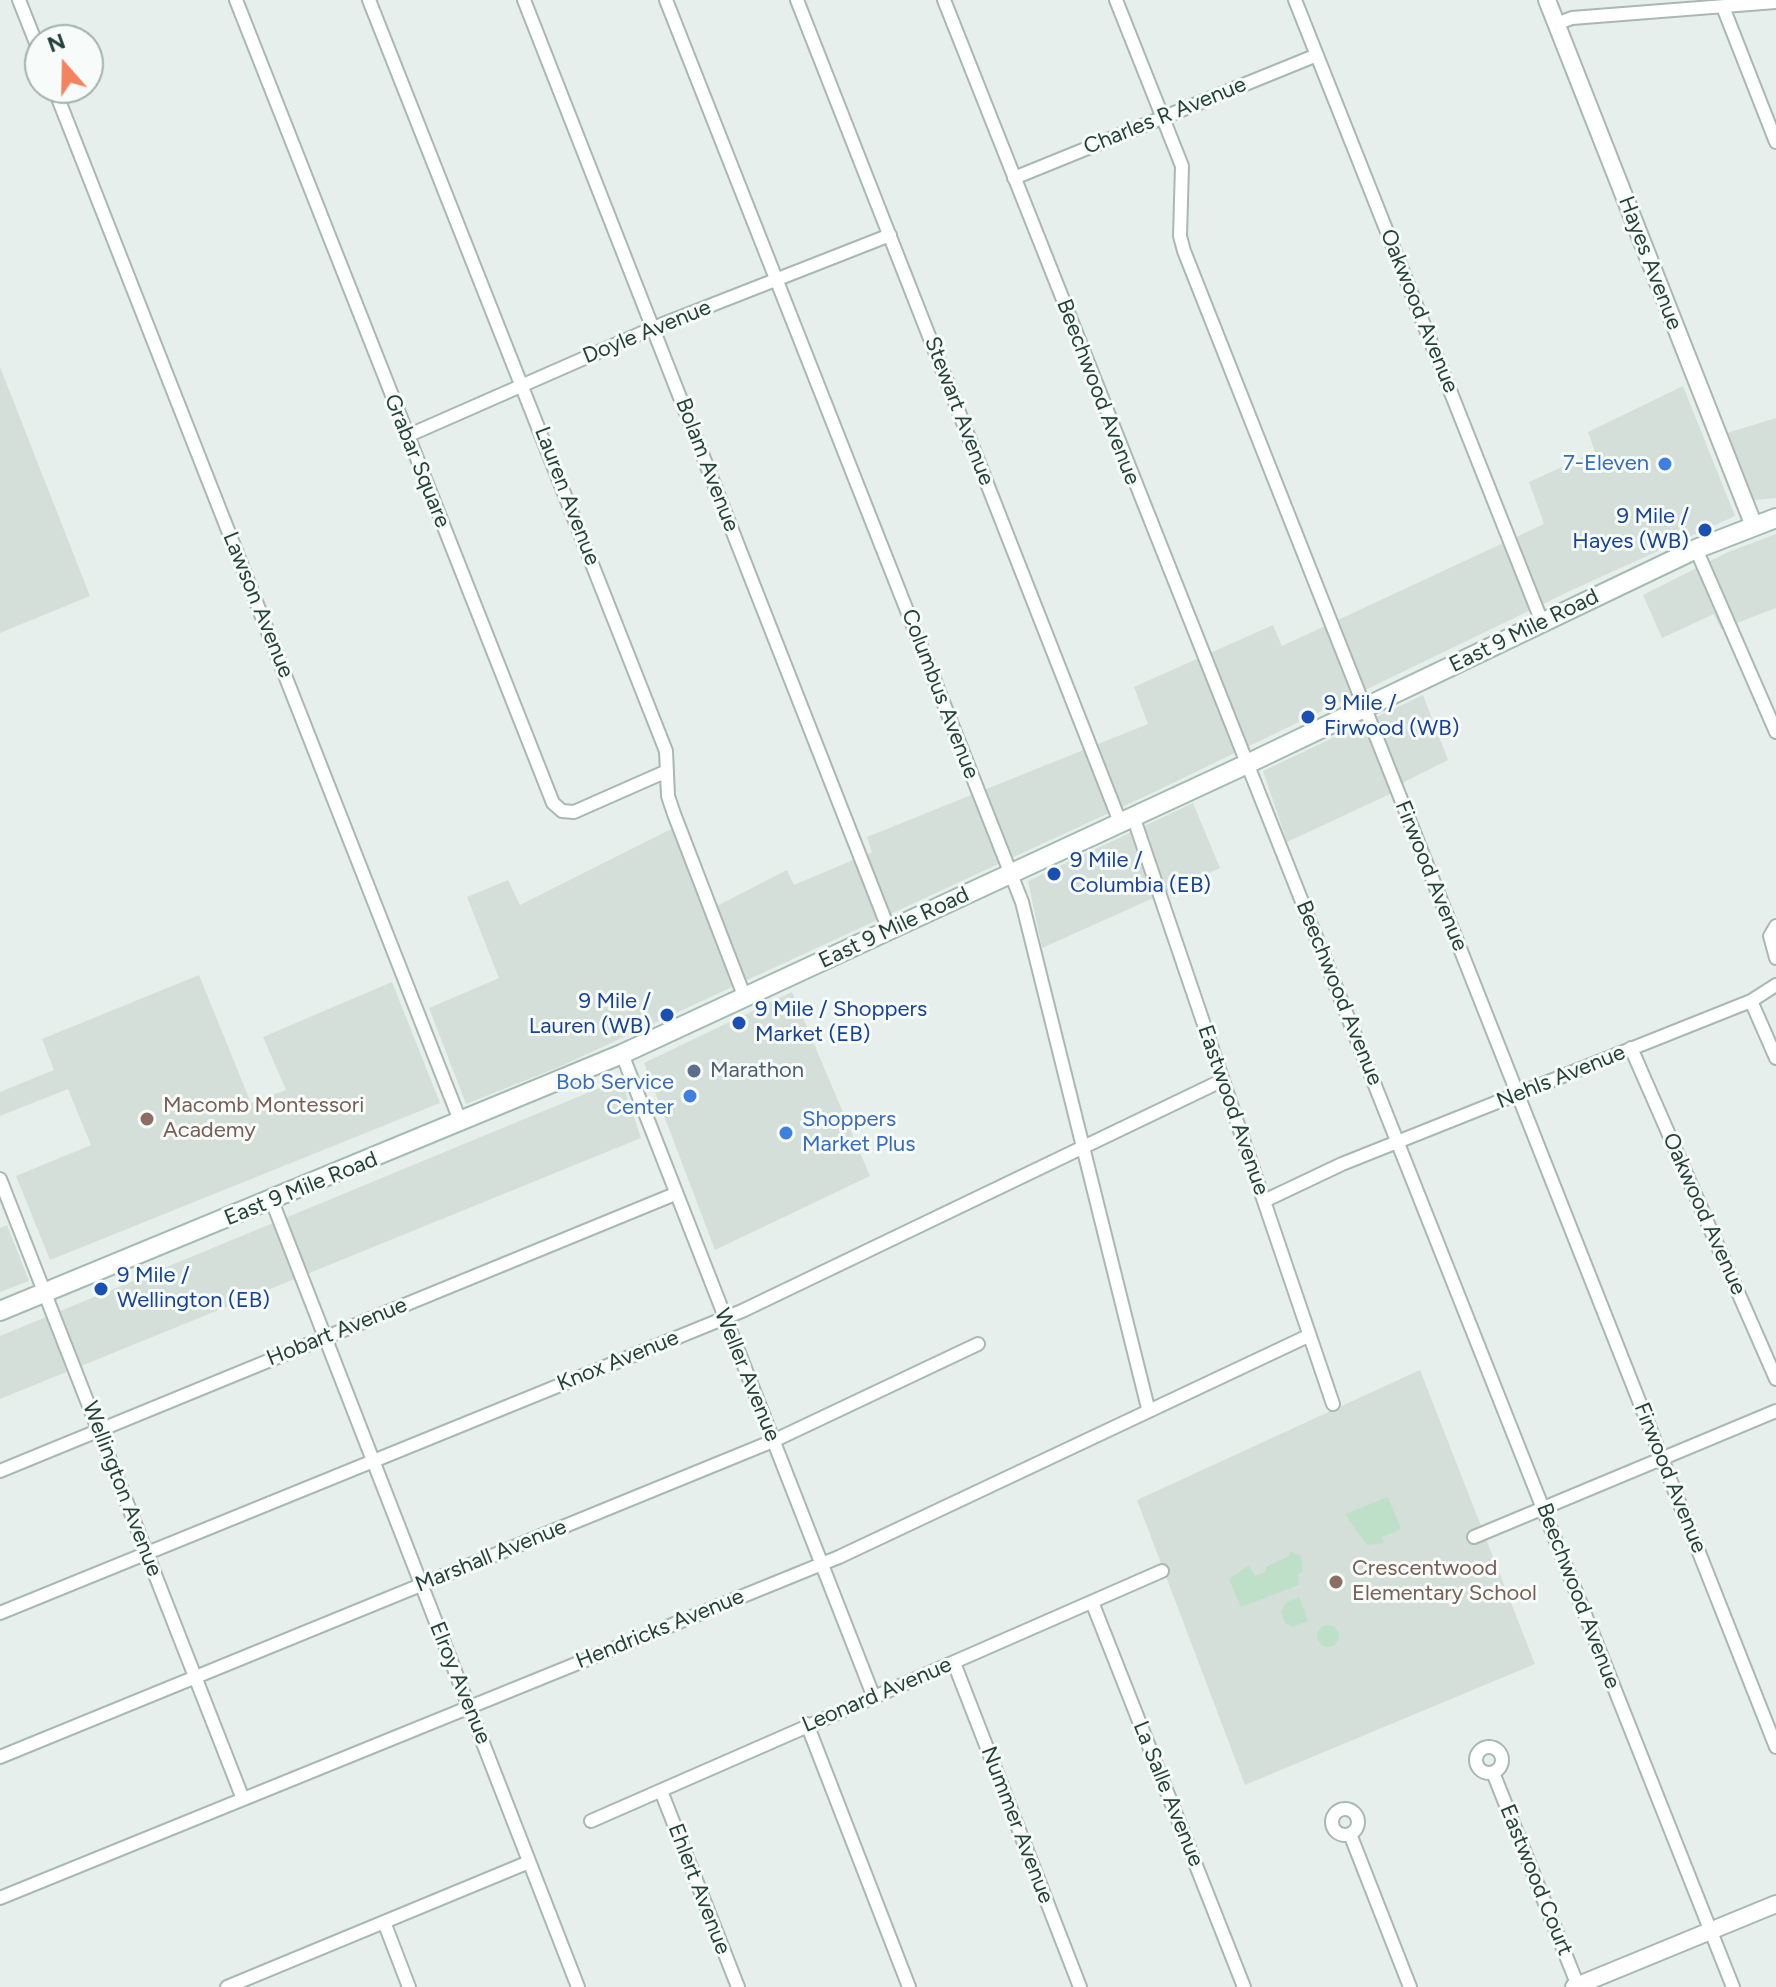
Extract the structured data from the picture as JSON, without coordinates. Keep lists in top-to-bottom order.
{
  "streets": {
    "main road": ["East 9 Mile Road"],
    "street": [
      "Charles R Avenue",
      "Hayes Avenue",
      "Oakwood Avenue",
      "Doyle Avenue",
      "Beechwood Avenue",
      "Stewart Avenue",
      "Grabar Square",
      "Bolam Avenue",
      "Lauren Avenue",
      "Lawson Avenue",
      "Columbus Avenue",
      "Firwood Avenue",
      "Nehls Avenue",
      "Eastwood Avenue",
      "Hobart Avenue",
      "Knox Avenue",
      "Weller Avenue",
      "Wellington Avenue",
      "Marshall Avenue",
      "Hendricks Avenue",
      "Elroy Avenue",
      "Leonard Avenue",
      "La Salle Avenue",
      "Nummer Avenue",
      "Eastwood Court",
      "Ehlert Avenue"
    ]
  },
  "crossings": [
    ["Charles R Avenue", "Oakwood Avenue"],
    ["Charles R Avenue", "Beechwood Avenue"],
    ["Charles R Avenue", "Firwood Avenue"],
    ["Hayes Avenue", "East 9 Mile Road"],
    ["Oakwood Avenue", "East 9 Mile Road"],
    ["Oakwood Avenue", "Nehls Avenue"],
    ["Doyle Avenue", "Stewart Avenue"],
    ["Doyle Avenue", "Grabar Square"],
    ["Doyle Avenue", "Bolam Avenue"],
    ["Doyle Avenue", "Lauren Avenue"],
    ["Doyle Avenue", "Columbus Avenue"],
    ["Beechwood Avenue", "East 9 Mile Road"],
    ["Beechwood Avenue", "Nehls Avenue"],
    ["Stewart Avenue", "East 9 Mile Road"],
    ["Stewart Avenue", "Eastwood Avenue"],
    ["Grabar Square", "Lauren Avenue"],
    ["Bolam Avenue", "East 9 Mile Road"],
    ["Lauren Avenue", "East 9 Mile Road"],
    ["Lawson Avenue", "East 9 Mile Road"],
    ["East 9 Mile Road", "Columbus Avenue"],
    ["East 9 Mile Road", "Firwood Avenue"],
    ["East 9 Mile Road", "Eastwood Avenue"],
    ["East 9 Mile Road", "Weller Avenue"],
    ["East 9 Mile Road", "Wellington Avenue"],
    ["East 9 Mile Road", "Elroy Avenue"],
    ["Columbus Avenue", "Knox Avenue"],
    ["Columbus Avenue", "Hendricks Avenue"],
    ["Firwood Avenue", "Nehls Avenue"],
    ["Nehls Avenue", "Eastwood Avenue"],
    ["Eastwood Avenue", "Knox Avenue"],
    ["Eastwood Avenue", "Hendricks Avenue"],
    ["Hobart Avenue", "Weller Avenue"],
    ["Hobart Avenue", "Wellington Avenue"],
    ["Hobart Avenue", "Elroy Avenue"],
    ["Knox Avenue", "Weller Avenue"],
    ["Knox Avenue", "Wellington Avenue"],
    ["Knox Avenue", "Elroy Avenue"],
    ["Weller Avenue", "Marshall Avenue"],
    ["Weller Avenue", "Hendricks Avenue"],
    ["Weller Avenue", "Leonard Avenue"],
    ["Wellington Avenue", "Marshall Avenue"],
    ["Wellington Avenue", "Hendricks Avenue"],
    ["Marshall Avenue", "Elroy Avenue"],
    ["Hendricks Avenue", "Elroy Avenue"],
    ["Leonard Avenue", "La Salle Avenue"],
    ["Leonard Avenue", "Nummer Avenue"],
    ["Leonard Avenue", "Ehlert Avenue"]
  ],
  "places": [
    "7-Eleven",
    "9 Mile / Hayes (WB)",
    "9 Mile / Firwood (WB)",
    "9 Mile / Columbia (EB)",
    "9 Mile / Lauren (WB)",
    "9 Mile / Shoppers Market (EB)",
    "Marathon",
    "Bob Service Center",
    "Macomb Montessori Academy",
    "Shoppers Market Plus",
    "9 Mile / Wellington (EB)",
    "Crescentwood Elementary School"
  ],
  "north": "top"
}
